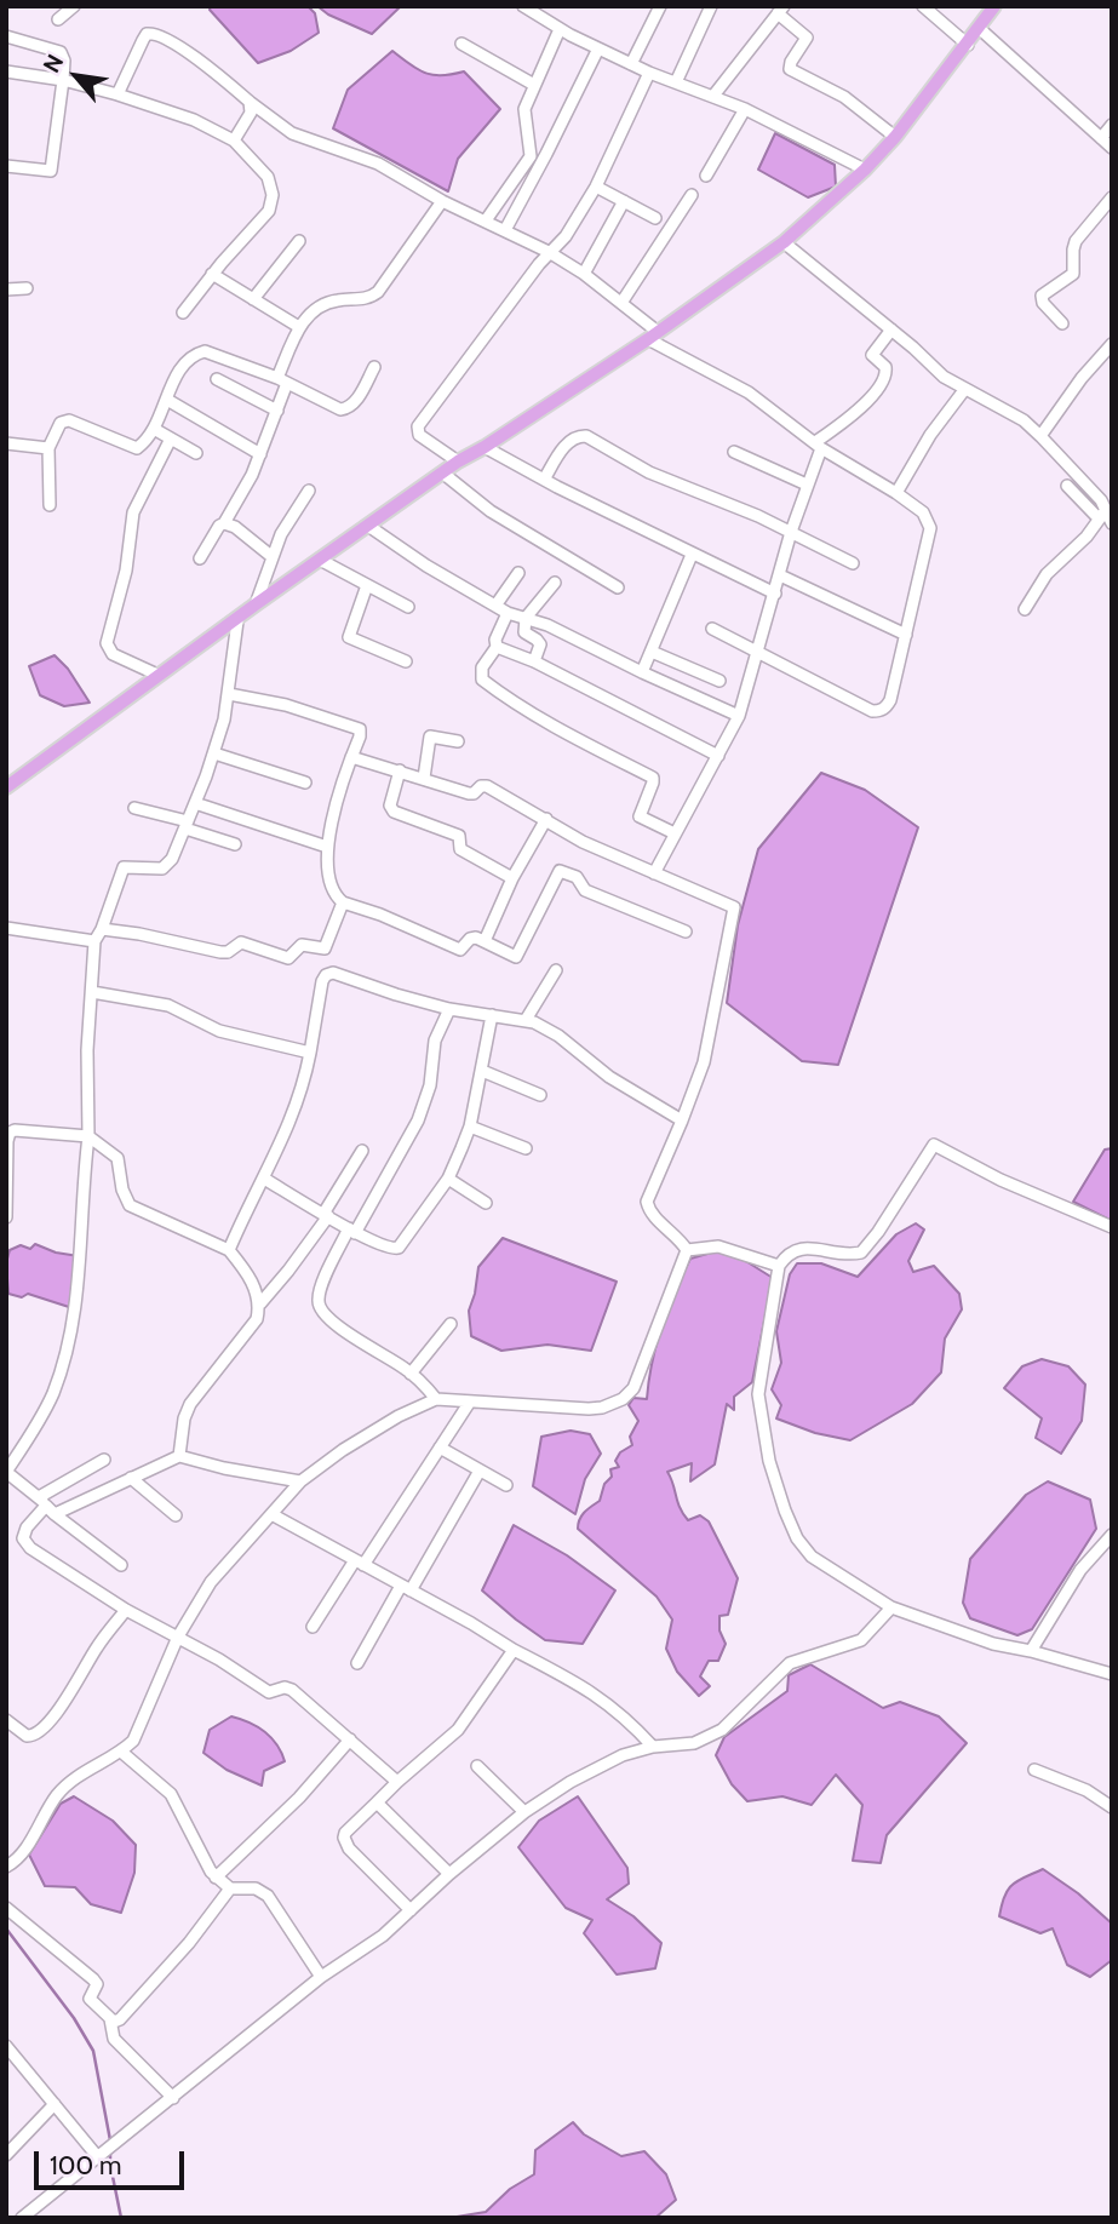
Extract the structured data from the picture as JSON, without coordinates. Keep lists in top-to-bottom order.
{
  "scale_bar": "100 m",
  "north": "top left"
}
